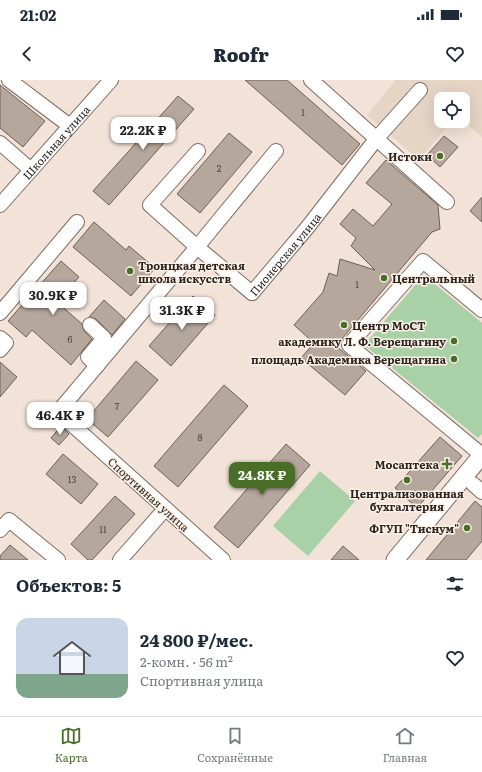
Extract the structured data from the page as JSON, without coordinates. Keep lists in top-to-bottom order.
{
  "streets": {
    "street": ["Школьная улица", "Пионерская улица", "Спортивная улица"]
  },
  "places": {
    "other": [
      "Истоки",
      "Троицкая детская школа искусств",
      "Центральный",
      "Центр МоСТ",
      "академику Л. Ф. Верещагину",
      "площадь Академика Верещагина",
      "Централизованная бухгалтерия",
      "ФГУП \"Тиснум\""
    ],
    "health": ["Мосаптека"]
  },
  "house_numbers": [
    "1",
    "2",
    "1",
    "6",
    "7",
    "8",
    "13",
    "11"
  ],
  "page": {
    "status": "21:02",
    "header": "Roofr",
    "price": [
      "22.2K ₽",
      "30.9K ₽",
      "31.3K ₽",
      "46.4K ₽",
      "24.8K ₽"
    ],
    "heading": "Объектов: 5",
    "list": [
      {
        "name": "24 800 ₽/мес.",
        "note": "2-комн. · 56 m² · Спортивная улица"
      }
    ],
    "tabs": ["Карта", "Сохранённые", "Главная"]
  }
}
